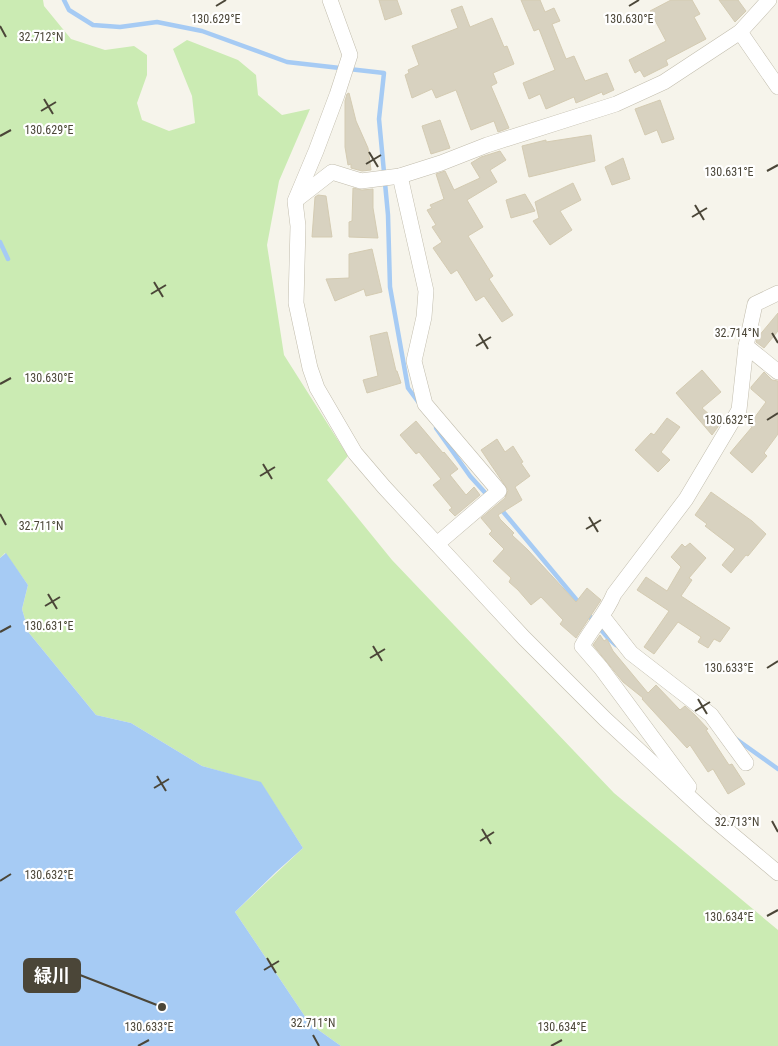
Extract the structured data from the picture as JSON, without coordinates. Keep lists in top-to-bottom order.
{
  "places": ["緑川"],
  "coordinates": [
    "130.629°E",
    "130.630°E",
    "32.712°N",
    "130.631°E",
    "32.714°N",
    "130.632°E",
    "32.711°N",
    "130.633°E",
    "32.713°N",
    "130.634°E"
  ]
}
